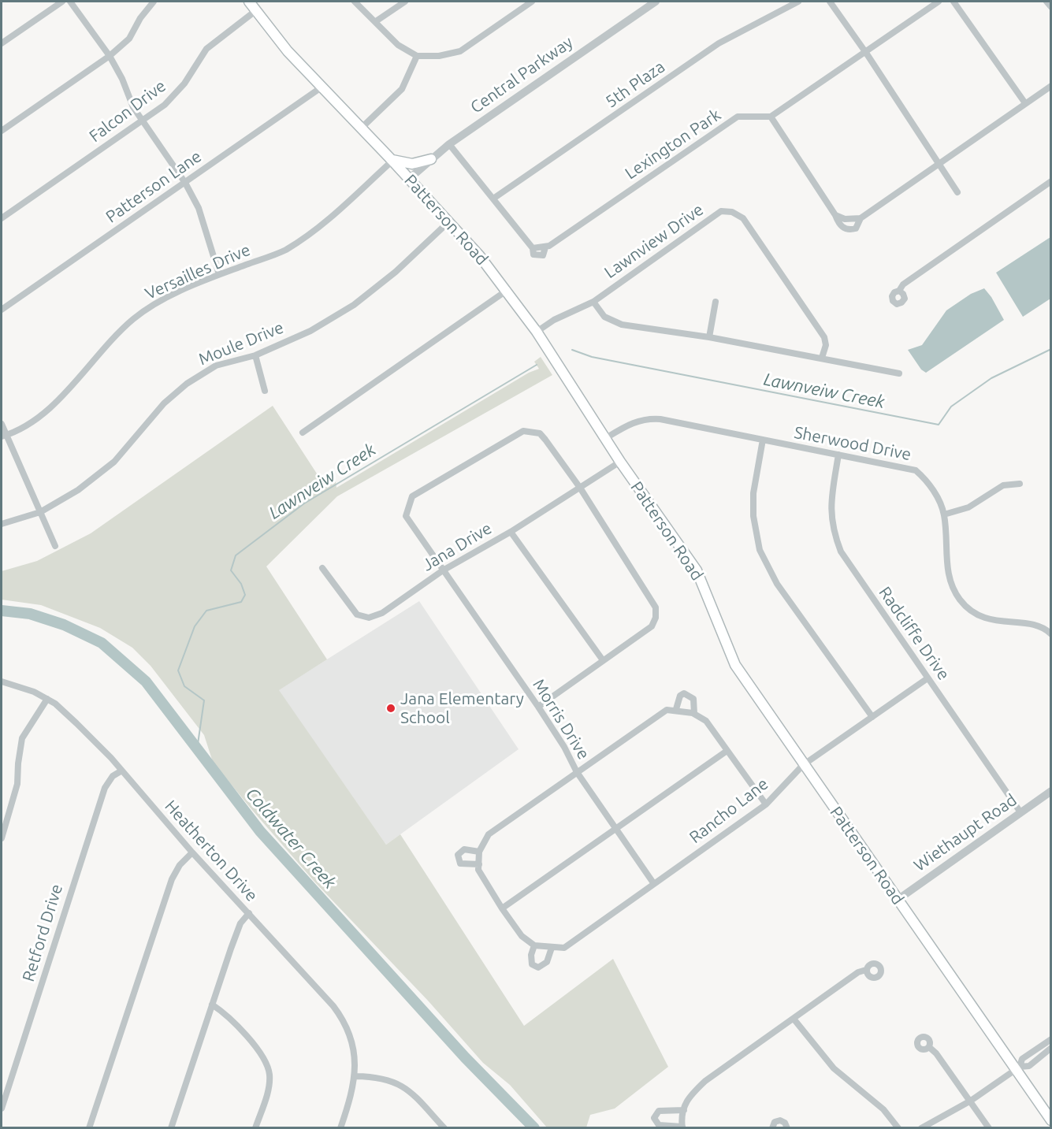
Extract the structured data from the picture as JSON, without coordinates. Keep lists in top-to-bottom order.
{
  "streets": {
    "main road": ["Patterson Road"],
    "street": [
      "Central Parkway",
      "5th Plaza",
      "Falcon Drive",
      "Lexington Park",
      "Patterson Lane",
      "Lawnview Drive",
      "Versailles Drive",
      "Moule Drive",
      "Sherwood Drive",
      "Jana Drive",
      "Radcliffe Drive",
      "Morris Drive",
      "Rancho Lane",
      "Wiethaupt Road",
      "Heatherton Drive",
      "Retford Drive"
    ]
  },
  "crossings": [
    ["Central Parkway", "Patterson Road"],
    ["5th Plaza", "Lexington Park"],
    ["Falcon Drive", "Patterson Road"],
    ["Patterson Lane", "Patterson Road"],
    ["Patterson Road", "Lawnview Drive"],
    ["Patterson Road", "Versailles Drive"],
    ["Patterson Road", "Moule Drive"],
    ["Patterson Road", "Sherwood Drive"],
    ["Patterson Road", "Jana Drive"],
    ["Patterson Road", "Rancho Lane"],
    ["Patterson Road", "Wiethaupt Road"],
    ["Sherwood Drive", "Radcliffe Drive"],
    ["Jana Drive", "Morris Drive"],
    ["Radcliffe Drive", "Rancho Lane"],
    ["Radcliffe Drive", "Wiethaupt Road"],
    ["Morris Drive", "Rancho Lane"],
    ["Heatherton Drive", "Retford Drive"]
  ],
  "water": ["Lawnveiw Creek", "Coldwater Creek"],
  "places": ["Jana Elementary School"]
}
